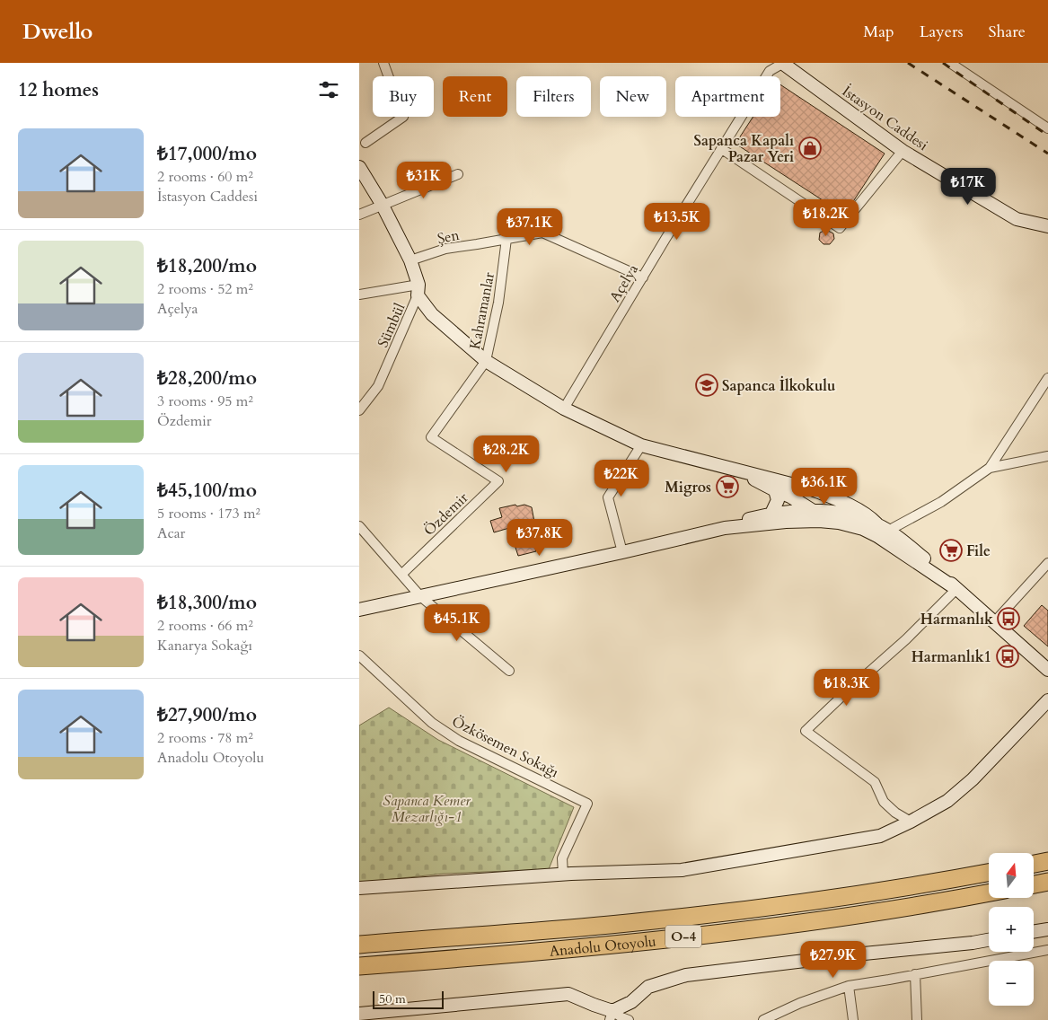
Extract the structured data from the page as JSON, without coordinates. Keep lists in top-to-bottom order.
{
  "streets": {
    "highway": ["O-4", "Anadolu Otoyolu"],
    "street": [
      "İstasyon Caddesi",
      "Şen",
      "Açelya",
      "Kahramanlar",
      "Sümbül",
      "Özdemir",
      "Özkösemen Sokağı"
    ]
  },
  "crossings": [
    ["İstasyon Caddesi", "Açelya"],
    ["Şen", "Açelya"],
    ["Şen", "Kahramanlar"],
    ["Kahramanlar", "Özdemir"]
  ],
  "parks": ["Sapanca Kemer Mezarlığı-1"],
  "places": {
    "shop": ["Sapanca Kapalı Pazar Yeri"],
    "school or university": ["Sapanca İlkokulu"],
    "supermarket": ["Migros", "File"],
    "bus stop": ["Harmanlık", "Harmanlık1"]
  },
  "scale_bar": "50 m",
  "north": "top",
  "page": {
    "header": "Dwello",
    "nav": ["Map", "Layers", "Share"],
    "heading": "12 homes",
    "chip": [
      "Buy",
      "Rent",
      "Filters",
      "New",
      "Apartment"
    ],
    "list": [
      {
        "name": "₺17,000/mo",
        "note": "2 rooms · 60 m² · İstasyon Caddesi"
      },
      {
        "name": "₺18,200/mo",
        "note": "2 rooms · 52 m² · Açelya"
      },
      {
        "name": "₺28,200/mo",
        "note": "3 rooms · 95 m² · Özdemir"
      },
      {
        "name": "₺45,100/mo",
        "note": "5 rooms · 173 m² · Acar"
      },
      {
        "name": "₺18,300/mo",
        "note": "2 rooms · 66 m² · Kanarya Sokağı"
      },
      {
        "name": "₺27,900/mo",
        "note": "2 rooms · 78 m² · Anadolu Otoyolu"
      }
    ],
    "price": [
      "₺31K",
      "₺17K",
      "₺18.2K",
      "₺13.5K",
      "₺37.1K",
      "₺28.2K",
      "₺22K",
      "₺36.1K",
      "₺37.8K",
      "₺45.1K",
      "₺18.3K",
      "₺27.9K"
    ],
    "map_buttons": ["+", "−"],
    "scale": "50 m"
  }
}
